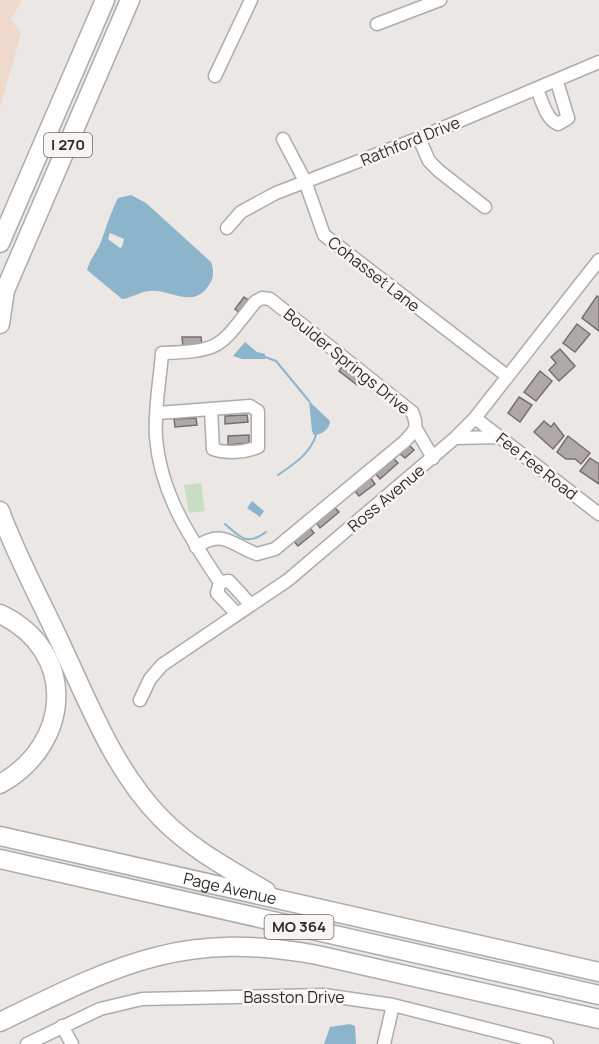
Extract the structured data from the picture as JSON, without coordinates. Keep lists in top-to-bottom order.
{
  "streets": {
    "highway": ["I 270", "Page Avenue", "MO 364"],
    "street": [
      "Rathford Drive",
      "Cohasset Lane",
      "Boulder Springs Drive",
      "Fee Fee Road",
      "Ross Avenue",
      "Basston Drive"
    ]
  },
  "crossings": [
    ["Rathford Drive", "Cohasset Lane"],
    ["Cohasset Lane", "Ross Avenue"],
    ["Fee Fee Road", "Ross Avenue"]
  ]
}
